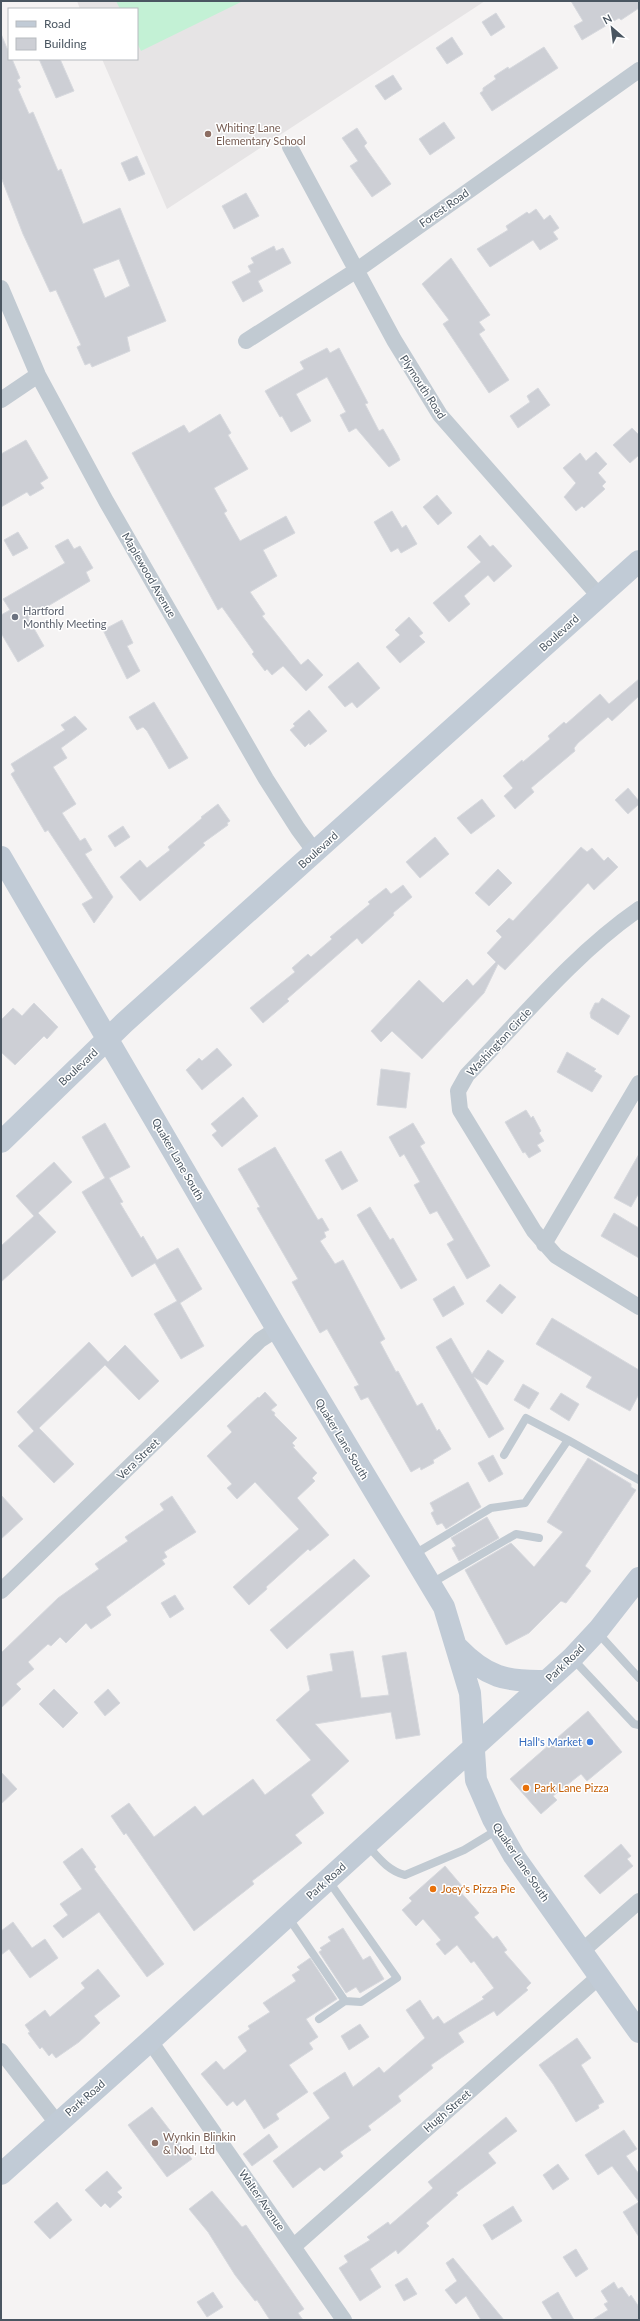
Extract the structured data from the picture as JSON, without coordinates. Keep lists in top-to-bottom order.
{
  "streets": {
    "main road": ["Boulevard", "Quaker Lane South", "Park Road"],
    "street": [
      "Forest Road",
      "Plymouth Road",
      "Maplewood Avenue",
      "Washington Circle",
      "Vera Street",
      "Hugh Street",
      "Walter Avenue"
    ]
  },
  "crossings": [
    ["Forest Road", "Plymouth Road"],
    ["Plymouth Road", "Boulevard"],
    ["Maplewood Avenue", "Boulevard"],
    ["Boulevard", "Quaker Lane South"],
    ["Quaker Lane South", "Vera Street"],
    ["Quaker Lane South", "Park Road"],
    ["Quaker Lane South", "Hugh Street"],
    ["Park Road", "Walter Avenue"],
    ["Hugh Street", "Walter Avenue"]
  ],
  "places": [
    "Whiting Lane Elementary School",
    "Hartford Monthly Meeting",
    "Hall's Market",
    "Park Lane Pizza",
    "Joey's Pizza Pie",
    "Wynkin Blinkin & Nod, Ltd"
  ],
  "legend": ["Road", "Building"],
  "north": "top left"
}
